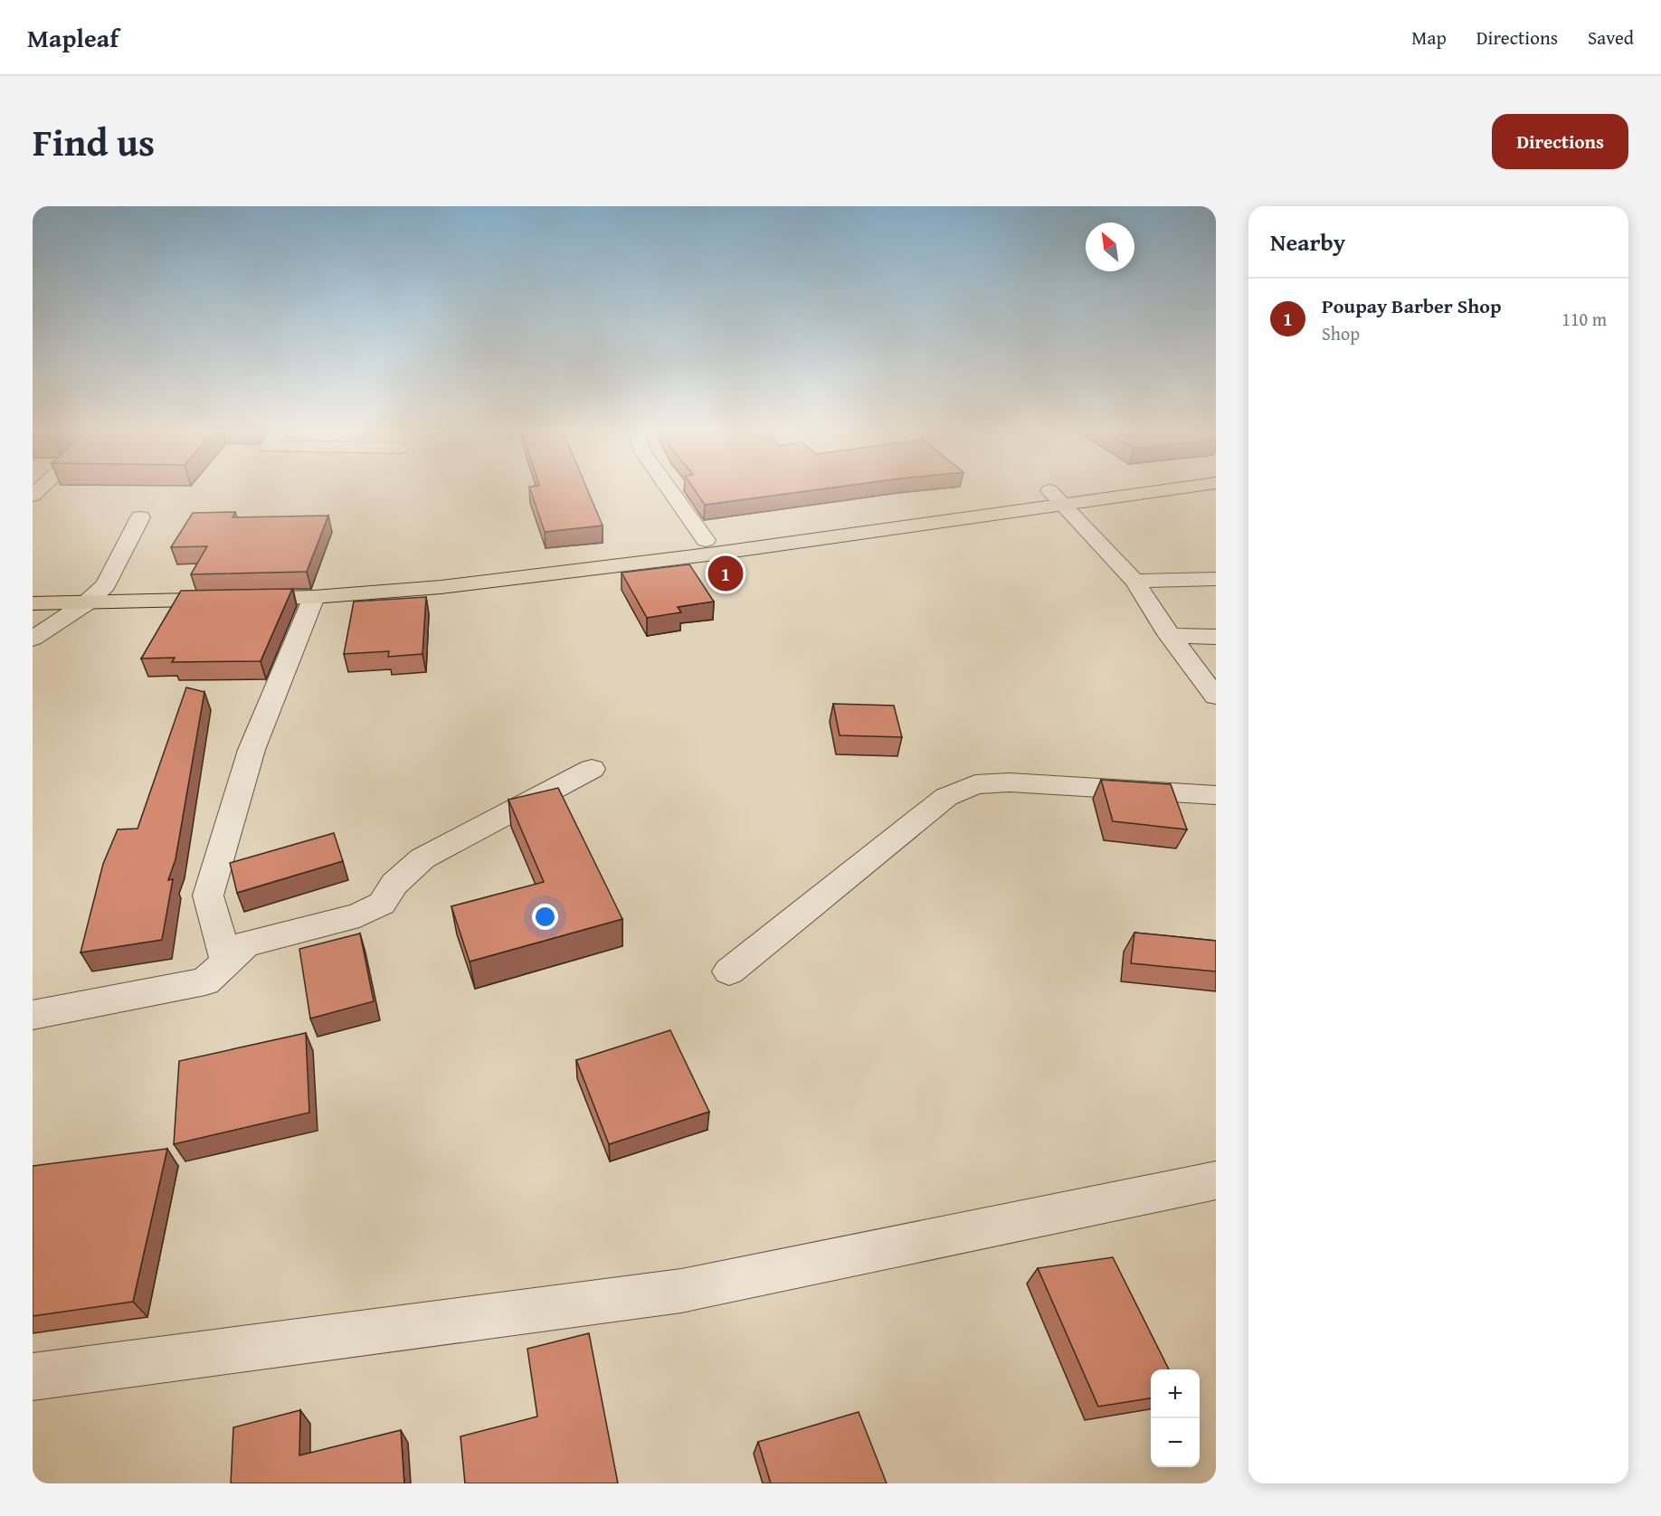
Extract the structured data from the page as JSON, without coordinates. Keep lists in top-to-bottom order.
{
  "north": "top left",
  "page": {
    "header": "Mapleaf",
    "nav": ["Map", "Directions", "Saved"],
    "title": "Find us",
    "buttons": "Directions",
    "heading": "Nearby",
    "list": [
      {
        "mark": "1",
        "name": "Poupay Barber Shop",
        "note": "Shop",
        "value": "110 m"
      }
    ],
    "pins": "1",
    "map_buttons": ["+", "−"]
  }
}
